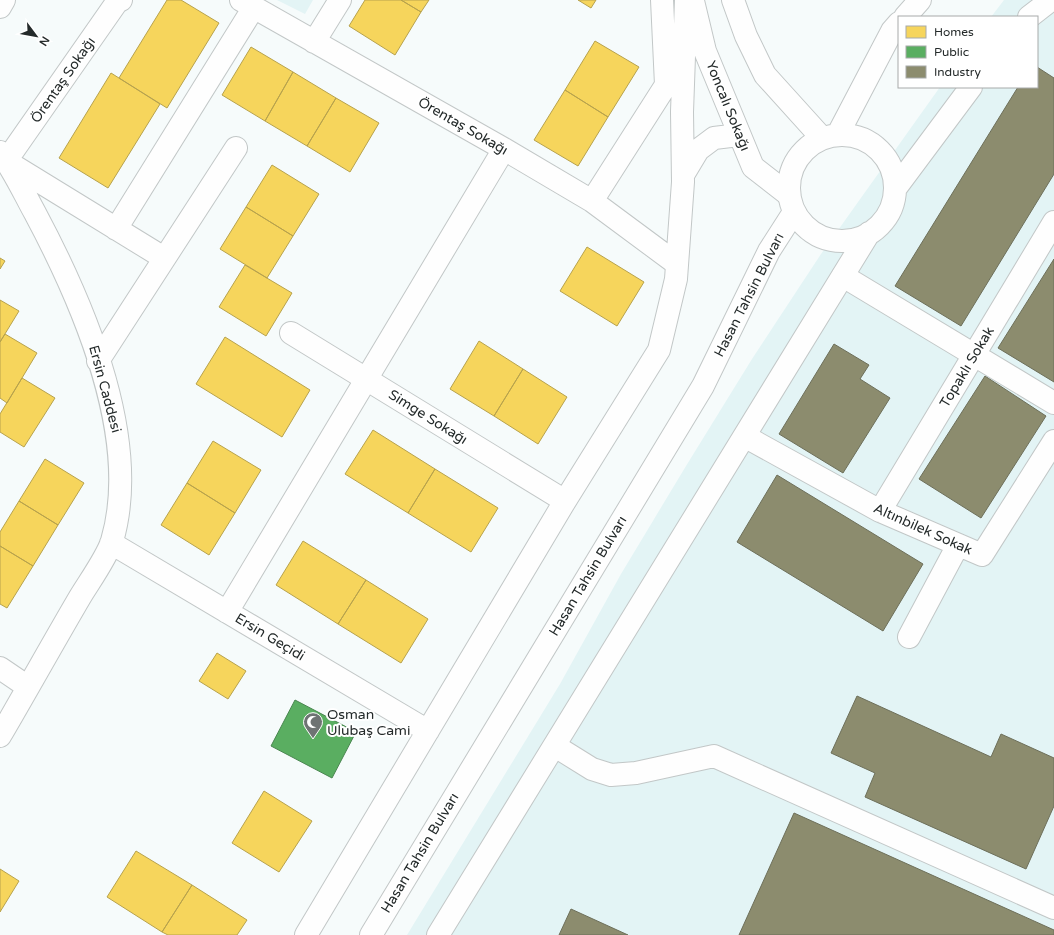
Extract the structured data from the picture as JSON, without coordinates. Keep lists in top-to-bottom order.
{
  "streets": {
    "street": [
      "Örentaş Sokağı",
      "Yoncalı Sokağı",
      "Hasan Tahsin Bulvarı",
      "Topaklı Sokak",
      "Ersin Caddesi",
      "Simge Sokağı",
      "Altınbilek Sokak",
      "Ersin Geçidi"
    ]
  },
  "crossings": [
    ["Örentaş Sokağı", "Ersin Caddesi"],
    ["Yoncalı Sokağı", "Hasan Tahsin Bulvarı"],
    ["Topaklı Sokak", "Altınbilek Sokak"],
    ["Ersin Caddesi", "Ersin Geçidi"]
  ],
  "places": {
    "mosque": ["Osman Ulubaş Cami"]
  },
  "legend": ["Homes", "Public", "Industry"],
  "north": "bottom right"
}
